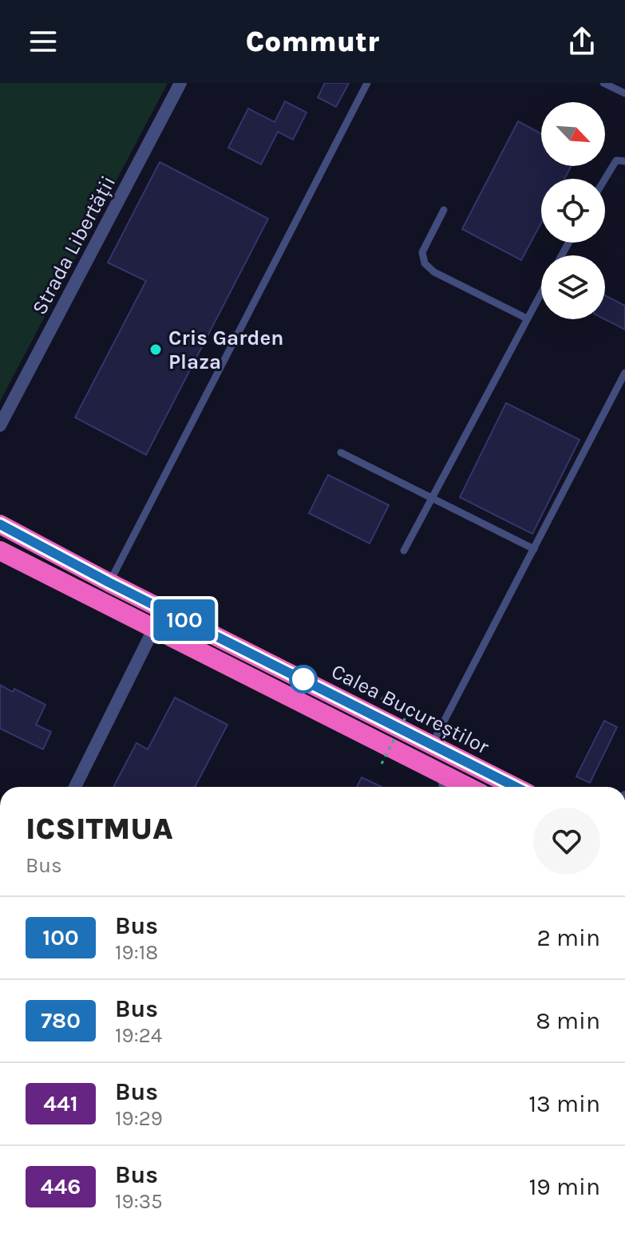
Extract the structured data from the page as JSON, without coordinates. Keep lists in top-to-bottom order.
{
  "streets": {
    "highway": ["Calea Bucureștilor"],
    "street": ["Strada Libertății"]
  },
  "places": ["Cris Garden Plaza"],
  "lines": ["bus line 100"],
  "north": "bottom right",
  "page": {
    "header": "Commutr",
    "on_map": "100",
    "heading": ["ICSITMUA", "Bus"],
    "list": [
      {
        "mark": "100",
        "name": "Bus",
        "note": "19:18",
        "value": "2 min"
      },
      {
        "mark": "780",
        "name": "Bus",
        "note": "19:24",
        "value": "8 min"
      },
      {
        "mark": "441",
        "name": "Bus",
        "note": "19:29",
        "value": "13 min"
      },
      {
        "mark": "446",
        "name": "Bus",
        "note": "19:35",
        "value": "19 min"
      }
    ]
  }
}
